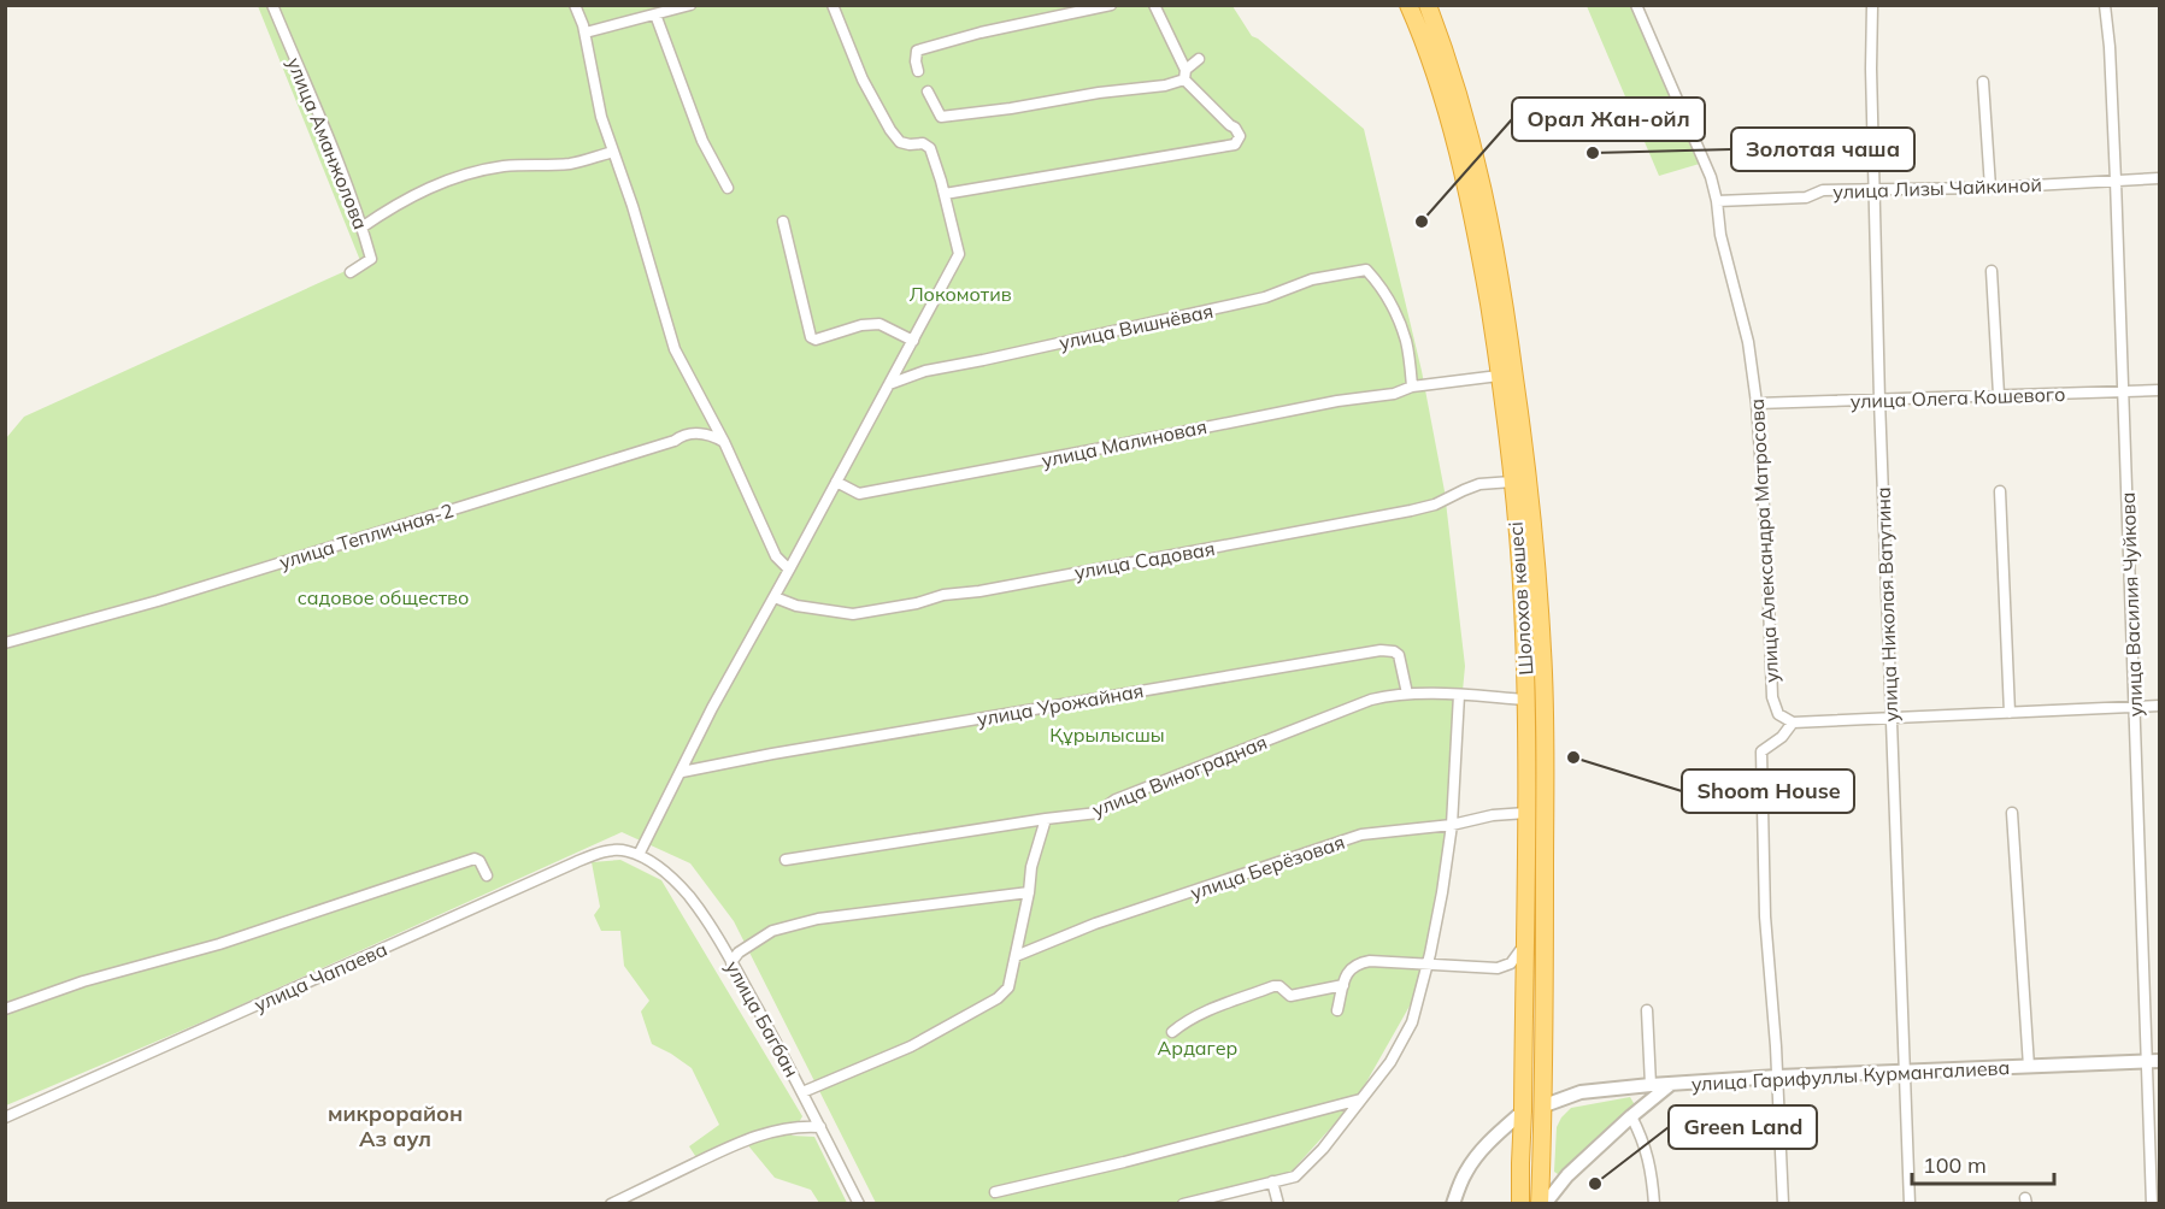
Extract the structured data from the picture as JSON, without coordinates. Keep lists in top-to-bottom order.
{
  "streets": {
    "highway": ["Шолохов көшесі"],
    "street": [
      "улица Аманжолова",
      "улица Лизы Чайкиной",
      "улица Вишнёвая",
      "улица Олега Кошевого",
      "улица Малиновая",
      "улица Тепличная-2",
      "улица Александра Матросова",
      "улица Садовая",
      "улица Николая Ватутина",
      "улица Василия Чуйкова",
      "улица Урожайная",
      "улица Виноградная",
      "улица Берёзовая",
      "улица Чапаева",
      "улица Багбан",
      "улица Гарифуллы Курмангалиева"
    ]
  },
  "crossings": [
    ["улица Лизы Чайкиной", "улица Александра Матросова"],
    ["улица Лизы Чайкиной", "улица Николая Ватутина"],
    ["улица Лизы Чайкиной", "улица Василия Чуйкова"],
    ["улица Вишнёвая", "улица Малиновая"],
    ["улица Олега Кошевого", "улица Александра Матросова"],
    ["улица Олега Кошевого", "улица Николая Ватутина"],
    ["улица Олега Кошевого", "улица Василия Чуйкова"],
    ["улица Малиновая", "Шолохов көшесі"],
    ["улица Садовая", "Шолохов көшесі"],
    ["Шолохов көшесі", "улица Виноградная"],
    ["Шолохов көшесі", "улица Берёзовая"],
    ["Шолохов көшесі", "улица Гарифуллы Курмангалиева"],
    ["улица Николая Ватутина", "улица Гарифуллы Курмангалиева"],
    ["улица Василия Чуйкова", "улица Гарифуллы Курмангалиева"],
    ["улица Урожайная", "улица Виноградная"],
    ["улица Чапаева", "улица Багбан"]
  ],
  "districts": ["микрорайон Аз аул"],
  "parks": [
    "Локомотив",
    "садовое общество",
    "Құрылысшы",
    "Ардагер"
  ],
  "places": [
    "Золотая чаша",
    "Орал Жан-ойл",
    "Shoom House",
    "Green Land"
  ],
  "scale_bar": "100 m"
}
